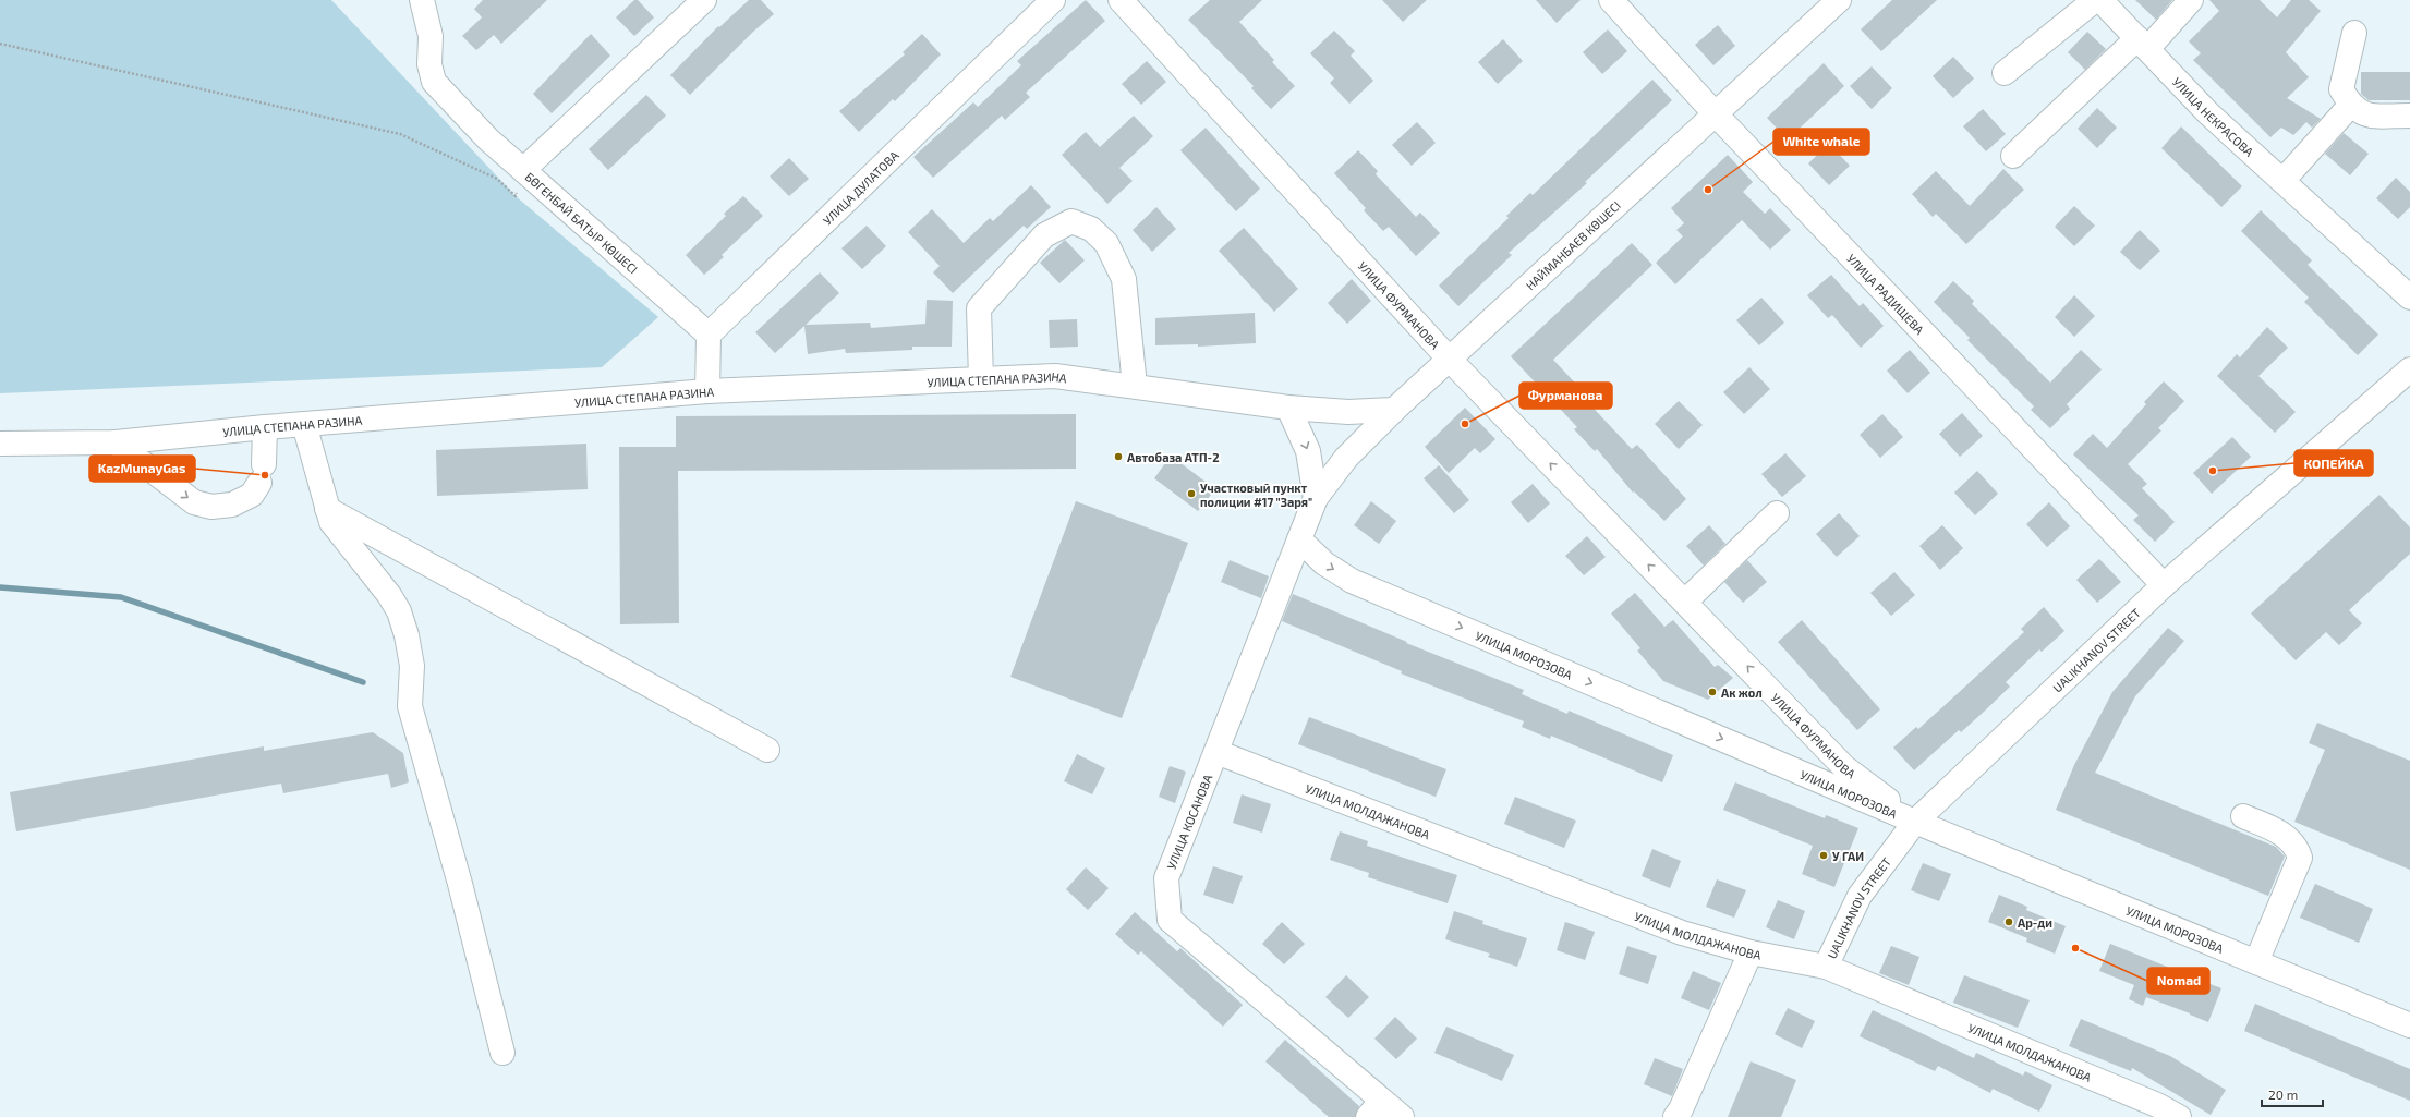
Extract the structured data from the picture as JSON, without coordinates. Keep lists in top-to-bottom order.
{
  "streets": {
    "street": [
      "УЛИЦА НЕКРАСОВА",
      "УЛИЦА ДУЛАТОВА",
      "БӨГЕНБАЙ БАТЫР КӨШЕСІ",
      "НАЙМАНБАЕВ КӨШЕСІ",
      "УЛИЦА РАДИЩЕВА",
      "УЛИЦА ФУРМАНОВА",
      "УЛИЦА СТЕПАНА РАЗИНА",
      "UALIKHANOV STREET",
      "УЛИЦА МОРОЗОВА",
      "УЛИЦА МОЛДАЖАНОВА",
      "УЛИЦА КОСАНОВА"
    ]
  },
  "crossings": [
    ["УЛИЦА ДУЛАТОВА", "БӨГЕНБАЙ БАТЫР КӨШЕСІ"],
    ["НАЙМАНБАЕВ КӨШЕСІ", "УЛИЦА РАДИЩЕВА"],
    ["НАЙМАНБАЕВ КӨШЕСІ", "УЛИЦА ФУРМАНОВА"],
    ["НАЙМАНБАЕВ КӨШЕСІ", "УЛИЦА СТЕПАНА РАЗИНА"],
    ["НАЙМАНБАЕВ КӨШЕСІ", "УЛИЦА КОСАНОВА"],
    ["УЛИЦА РАДИЩЕВА", "UALIKHANOV STREET"],
    ["УЛИЦА ФУРМАНОВА", "UALIKHANOV STREET"],
    ["УЛИЦА ФУРМАНОВА", "УЛИЦА МОРОЗОВА"],
    ["UALIKHANOV STREET", "УЛИЦА МОРОЗОВА"],
    ["UALIKHANOV STREET", "УЛИЦА МОЛДАЖАНОВА"],
    ["УЛИЦА МОРОЗОВА", "УЛИЦА КОСАНОВА"],
    ["УЛИЦА МОЛДАЖАНОВА", "УЛИЦА КОСАНОВА"]
  ],
  "one_way": ["УЛИЦА ФУРМАНОВА", "УЛИЦА МОРОЗОВА"],
  "places": [
    "White whale",
    "Фурманова",
    "Автобаза АТП-2",
    "КОПЕЙКА",
    "KazMunayGas",
    "Участковый пункт полиции #17 \"Заря\"",
    "Ак жол",
    "У ГАИ",
    "Ар-ди",
    "Nomad"
  ],
  "scale_bar": "20 m"
}
